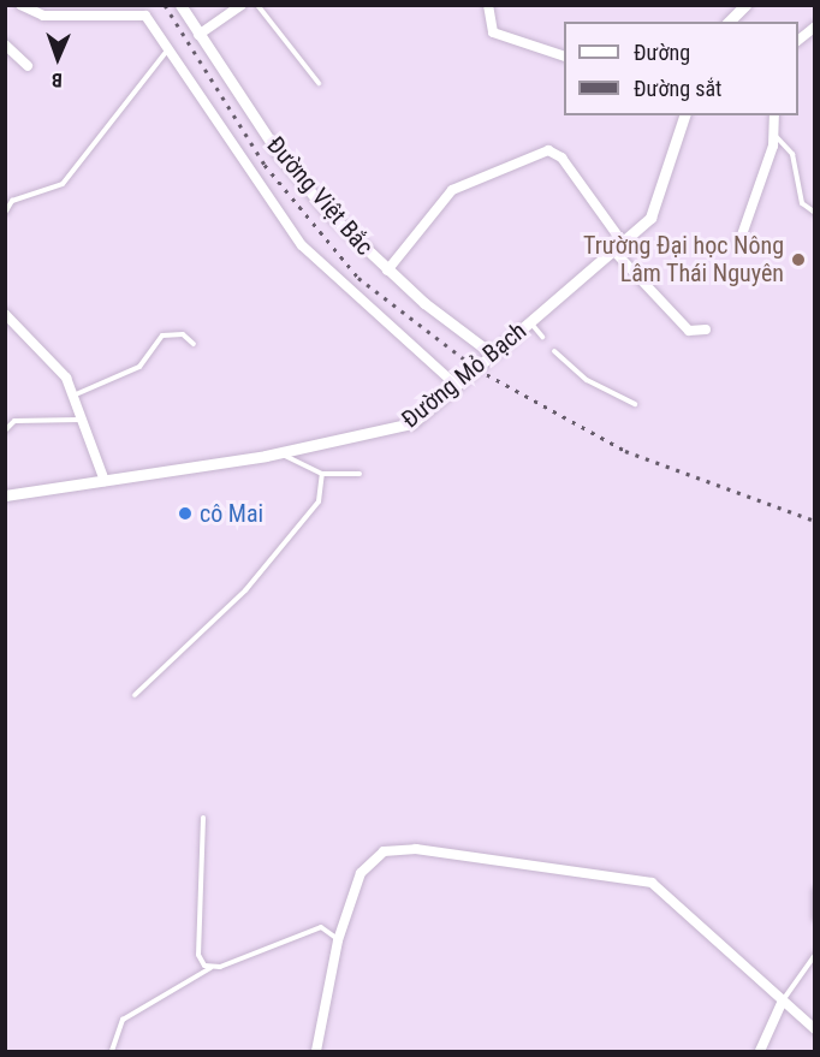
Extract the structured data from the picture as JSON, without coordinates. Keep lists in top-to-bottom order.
{
  "streets": {
    "street": ["Đường Việt Bắc", "Đường Mỏ Bạch"]
  },
  "crossings": [
    ["Đường Việt Bắc", "Đường Mỏ Bạch"]
  ],
  "places": ["Trường Đại học Nông Lâm Thái Nguyên", "cô Mai"],
  "legend": ["Đường", "Đường sắt"],
  "north": "bottom"
}
